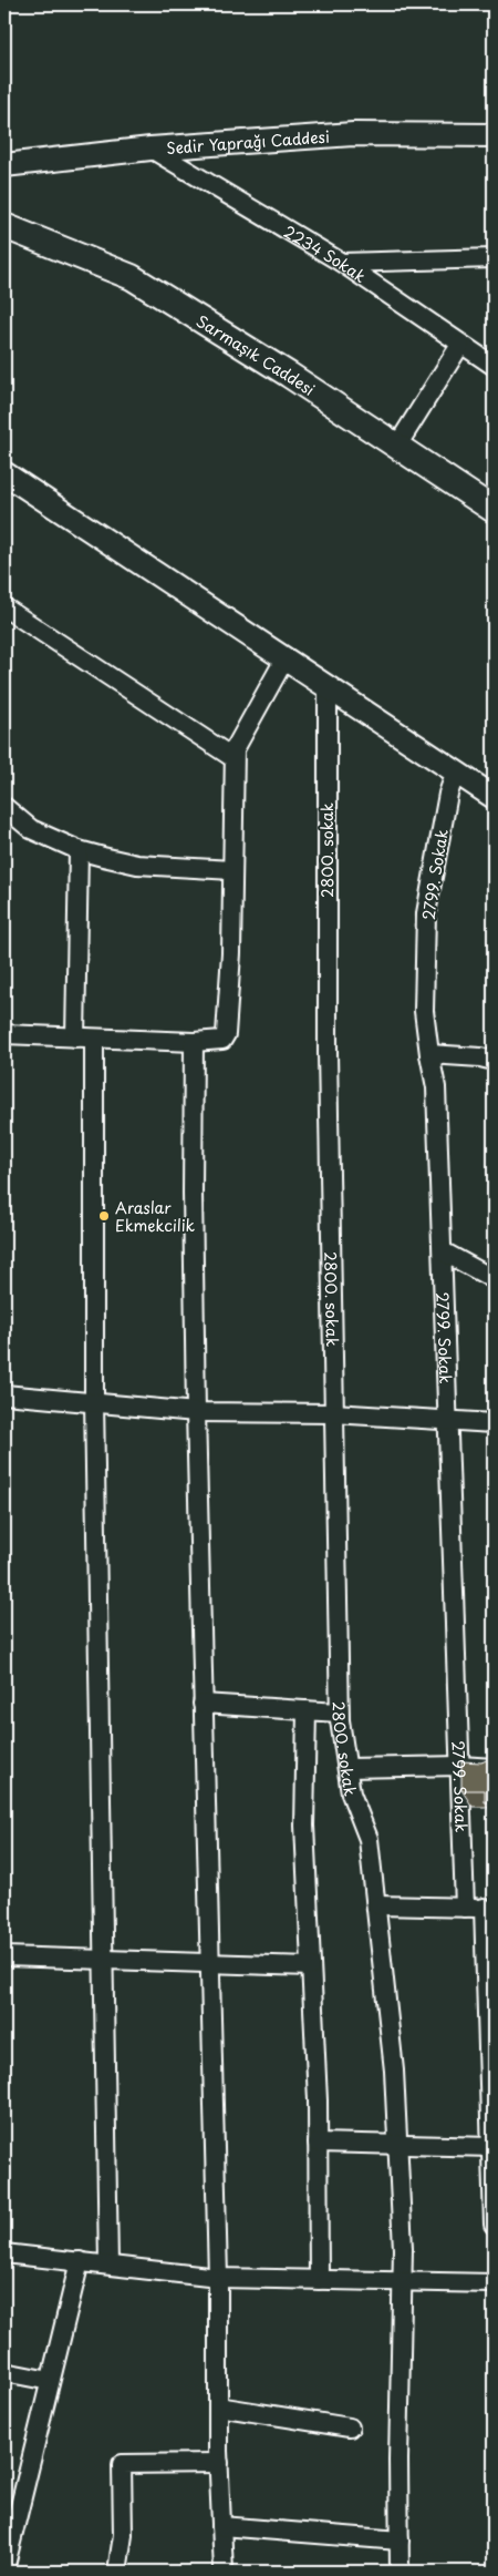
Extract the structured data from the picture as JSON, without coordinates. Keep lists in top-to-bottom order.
{
  "streets": {
    "main road": ["Sarmaşık Caddesi"],
    "street": [
      "Sedir Yaprağı Caddesi",
      "2234 Sokak",
      "2800. sokak",
      "2799. Sokak"
    ]
  },
  "crossings": [
    ["Sedir Yaprağı Caddesi", "2234 Sokak"]
  ],
  "places": ["Araslar Ekmekcilik"]
}
